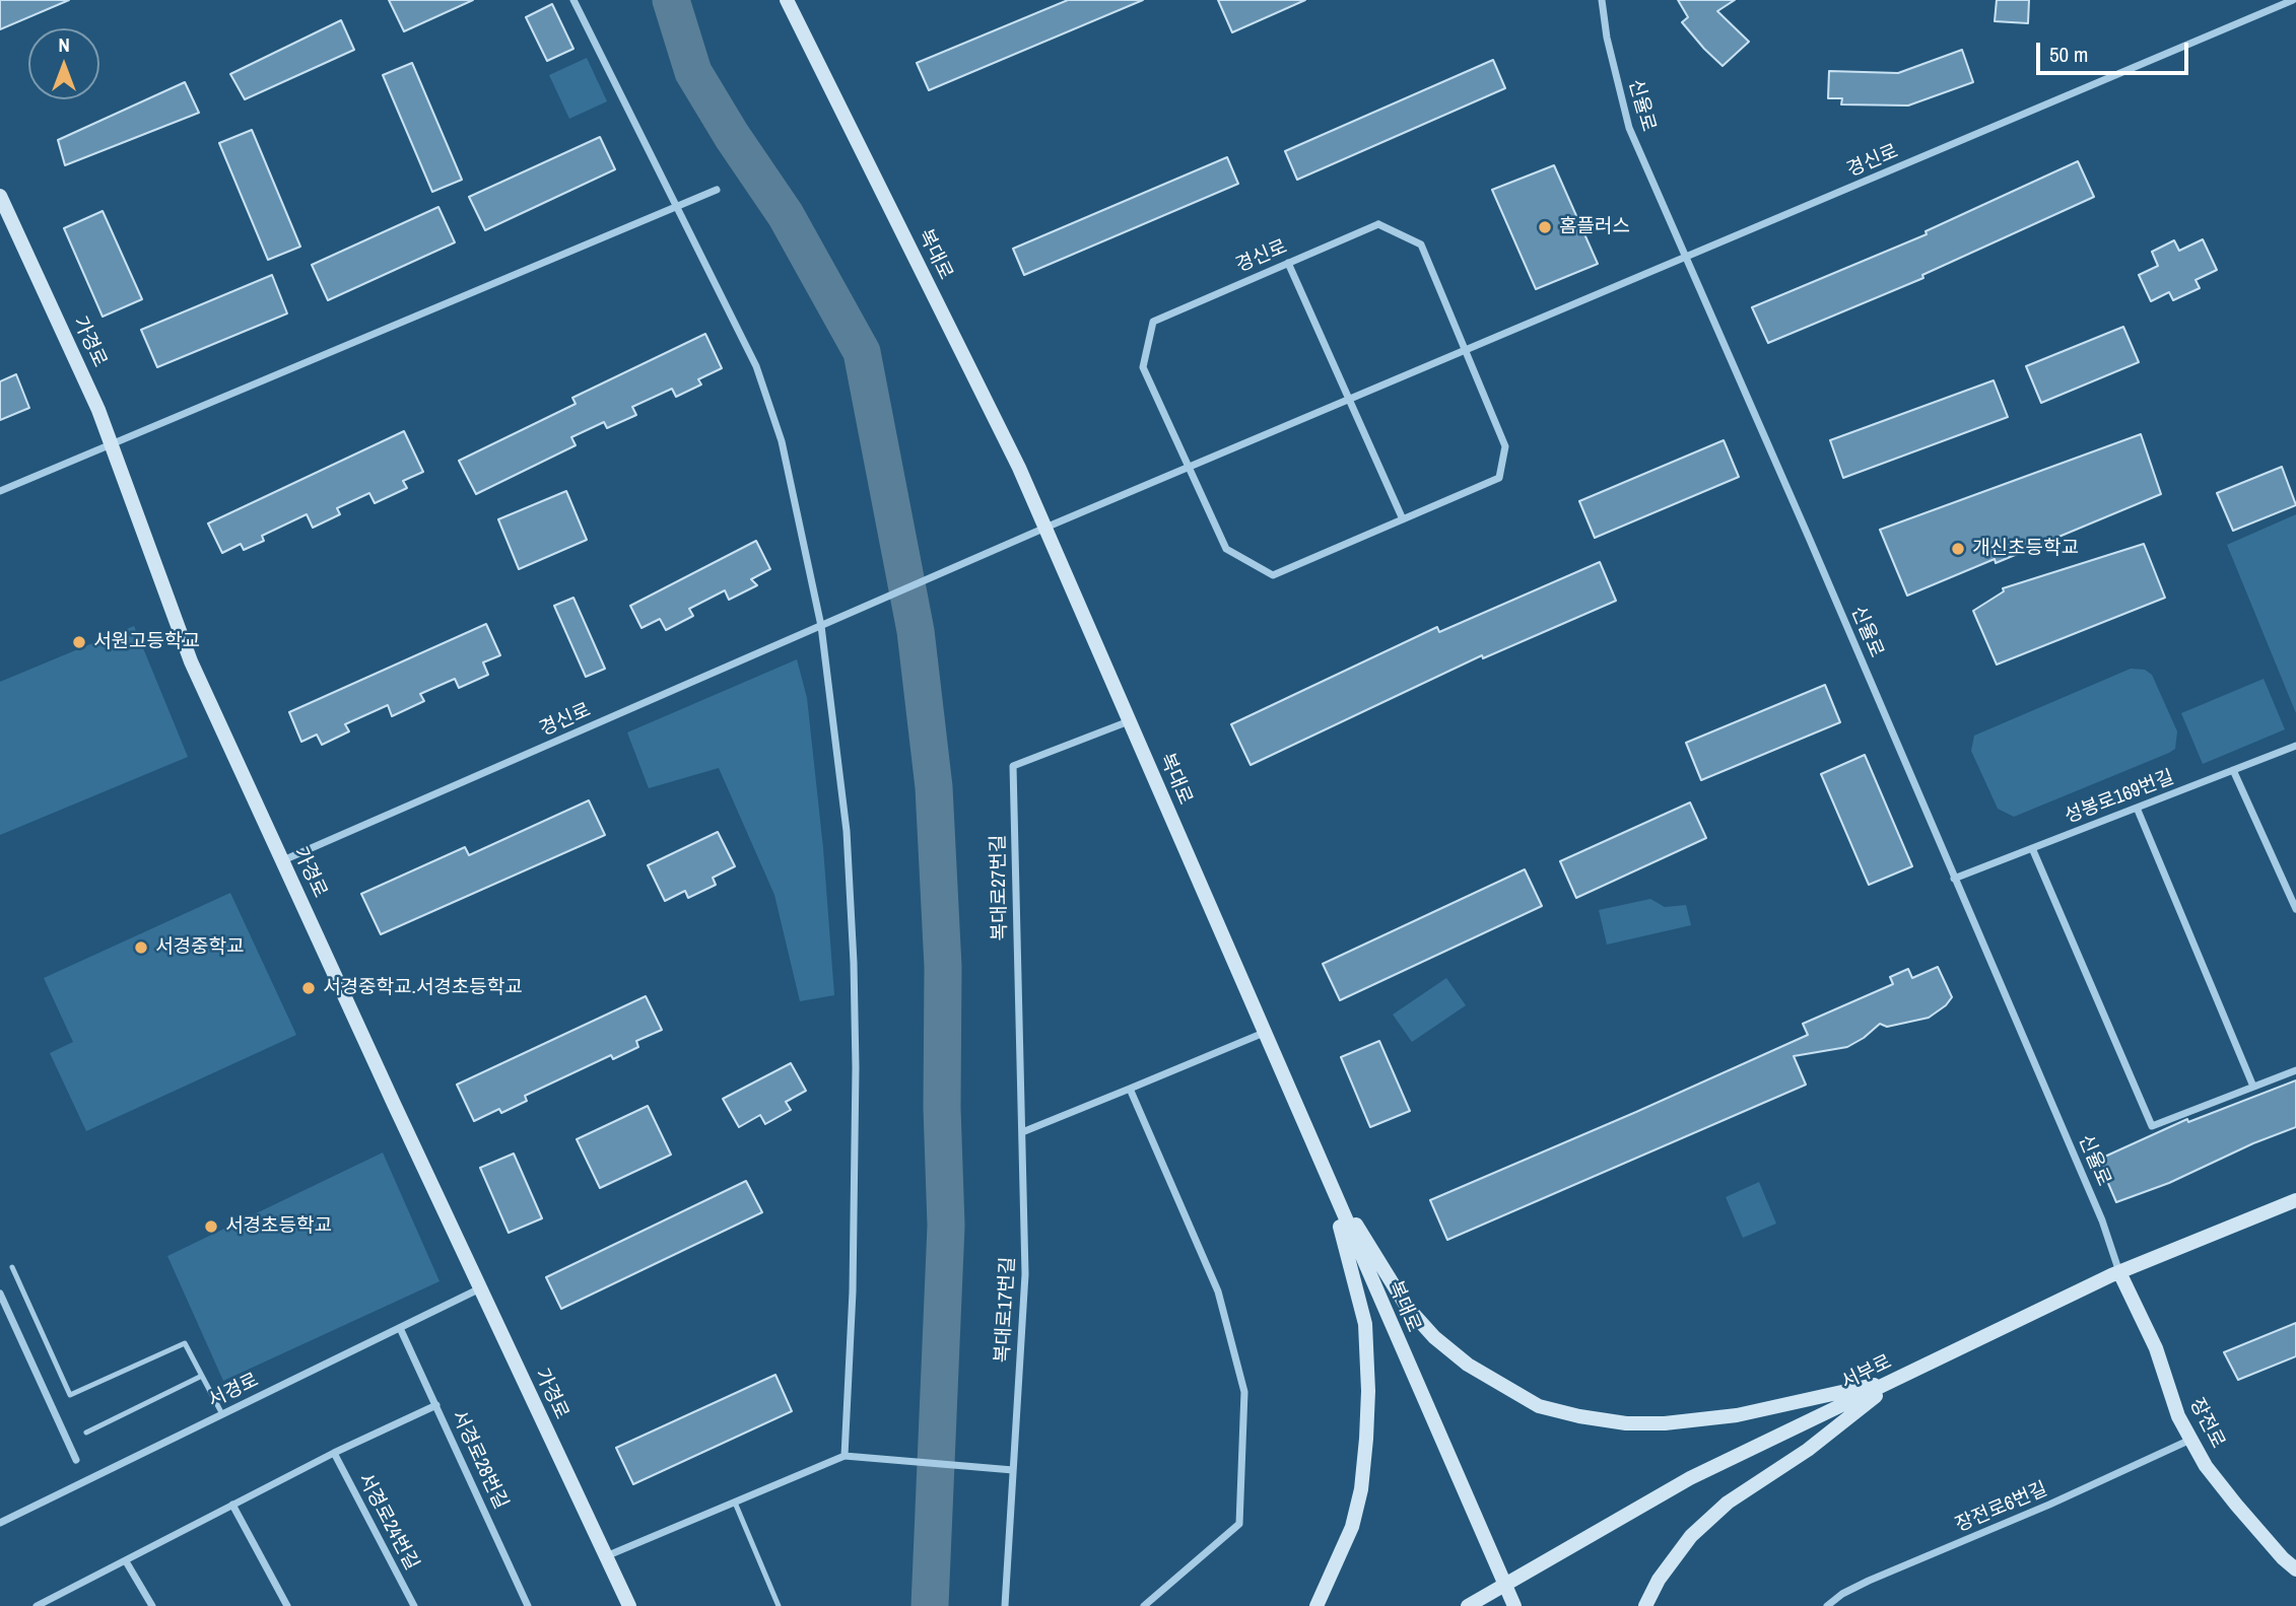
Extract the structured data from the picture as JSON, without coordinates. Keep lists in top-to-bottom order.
{
  "streets": {
    "street": [
      "신율로",
      "경신로",
      "복대로",
      "가경로",
      "성봉로169번길",
      "복대로27번길",
      "복대로17번길",
      "서부로",
      "서경로",
      "장전로",
      "서경로28번길",
      "장전로6번길",
      "서경로24번길"
    ]
  },
  "crossings": [
    ["신율로", "경신로"],
    ["신율로", "성봉로169번길"],
    ["신율로", "서부로"],
    ["신율로", "장전로"],
    ["경신로", "복대로"],
    ["경신로", "가경로"],
    ["복대로", "복대로27번길"],
    ["복대로", "서부로"],
    ["가경로", "서경로"],
    ["복대로27번길", "복대로17번길"],
    ["서부로", "장전로"],
    ["서경로", "서경로28번길"],
    ["장전로", "장전로6번길"]
  ],
  "places": [
    "홈플러스",
    "개신초등학교",
    "서원고등학교",
    "서경중학교",
    "서경중학교.서경초등학교",
    "서경초등학교"
  ],
  "scale_bar": "50 m",
  "north": "top"
}
